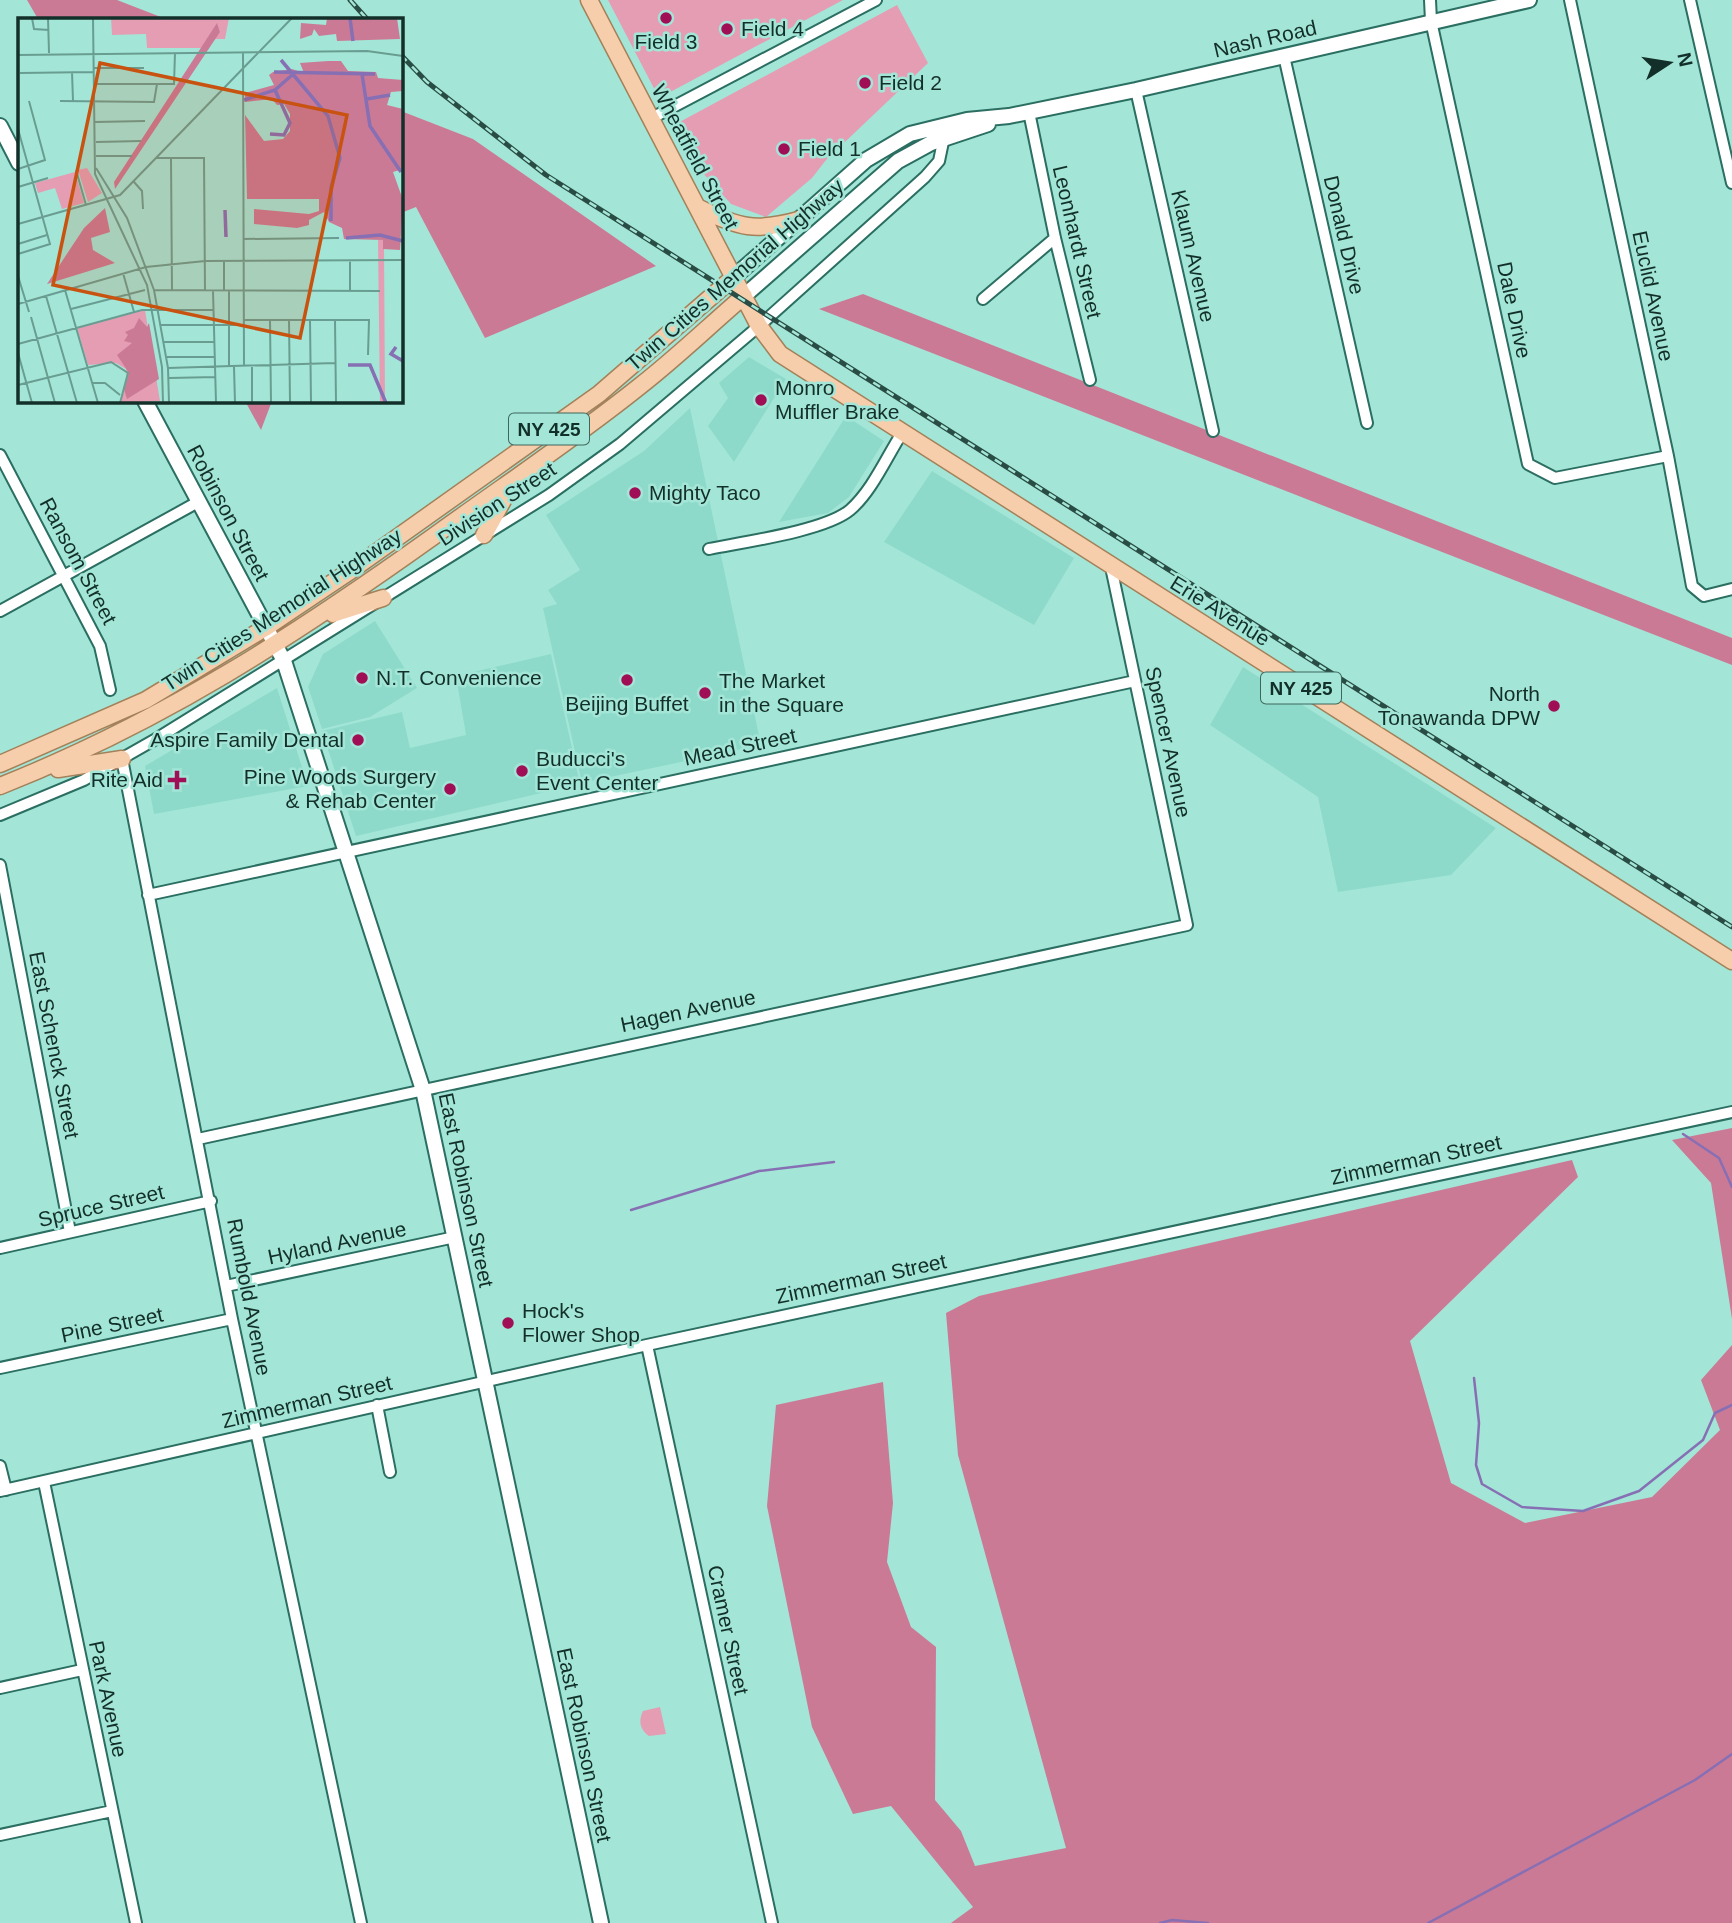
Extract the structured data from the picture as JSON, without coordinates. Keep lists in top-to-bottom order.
{
  "streets": {
    "main road": [
      "Wheatfield Street",
      "Twin Cities Memorial Highway",
      "NY 425",
      "Erie Avenue"
    ],
    "street": [
      "Nash Road",
      "Donald Drive",
      "Leonhardt Street",
      "Klaum Avenue",
      "Euclid Avenue",
      "Dale Drive",
      "Division Street",
      "Robinson Street",
      "Ransom Street",
      "Spencer Avenue",
      "Mead Street",
      "Hagen Avenue",
      "East Schenck Street",
      "Zimmerman Street",
      "East Robinson Street",
      "Spruce Street",
      "Hyland Avenue",
      "Rumbold Avenue",
      "Pine Street",
      "Cramer Street",
      "Park Avenue"
    ]
  },
  "crossings": [
    ["Nash Road", "Donald Drive"],
    ["Nash Road", "Leonhardt Street"],
    ["Nash Road", "Klaum Avenue"],
    ["Nash Road", "Twin Cities Memorial Highway"],
    ["Nash Road", "Dale Drive"],
    ["Wheatfield Street", "Twin Cities Memorial Highway"],
    ["Wheatfield Street", "Erie Avenue"],
    ["Twin Cities Memorial Highway", "Division Street"],
    ["Twin Cities Memorial Highway", "Robinson Street"],
    ["Twin Cities Memorial Highway", "Erie Avenue"],
    ["Twin Cities Memorial Highway", "East Robinson Street"],
    ["Euclid Avenue", "Dale Drive"],
    ["Division Street", "Erie Avenue"],
    ["Division Street", "East Robinson Street"],
    ["Division Street", "Rumbold Avenue"],
    ["Robinson Street", "East Robinson Street"],
    ["Erie Avenue", "Spencer Avenue"],
    ["Spencer Avenue", "Mead Street"],
    ["Spencer Avenue", "Hagen Avenue"],
    ["Mead Street", "East Robinson Street"],
    ["Mead Street", "Rumbold Avenue"],
    ["Hagen Avenue", "East Robinson Street"],
    ["Hagen Avenue", "Rumbold Avenue"],
    ["East Schenck Street", "Spruce Street"],
    ["Zimmerman Street", "East Robinson Street"],
    ["Zimmerman Street", "Rumbold Avenue"],
    ["Zimmerman Street", "Cramer Street"],
    ["Zimmerman Street", "Park Avenue"],
    ["East Robinson Street", "Hyland Avenue"],
    ["Spruce Street", "Rumbold Avenue"],
    ["Hyland Avenue", "Rumbold Avenue"],
    ["Rumbold Avenue", "Pine Street"]
  ],
  "places": {
    "other": [
      "Field 3",
      "Field 4",
      "Field 2",
      "Field 1",
      "Monro Muffler Brake",
      "Mighty Taco",
      "N.T. Convenience",
      "Beijing Buffet",
      "The Market in the Square",
      "North Tonawanda DPW",
      "Aspire Family Dental",
      "Buducci's Event Center",
      "Pine Woods Surgery & Rehab Center",
      "Hock's Flower Shop"
    ],
    "health": ["Rite Aid"]
  },
  "north": "right"
}
